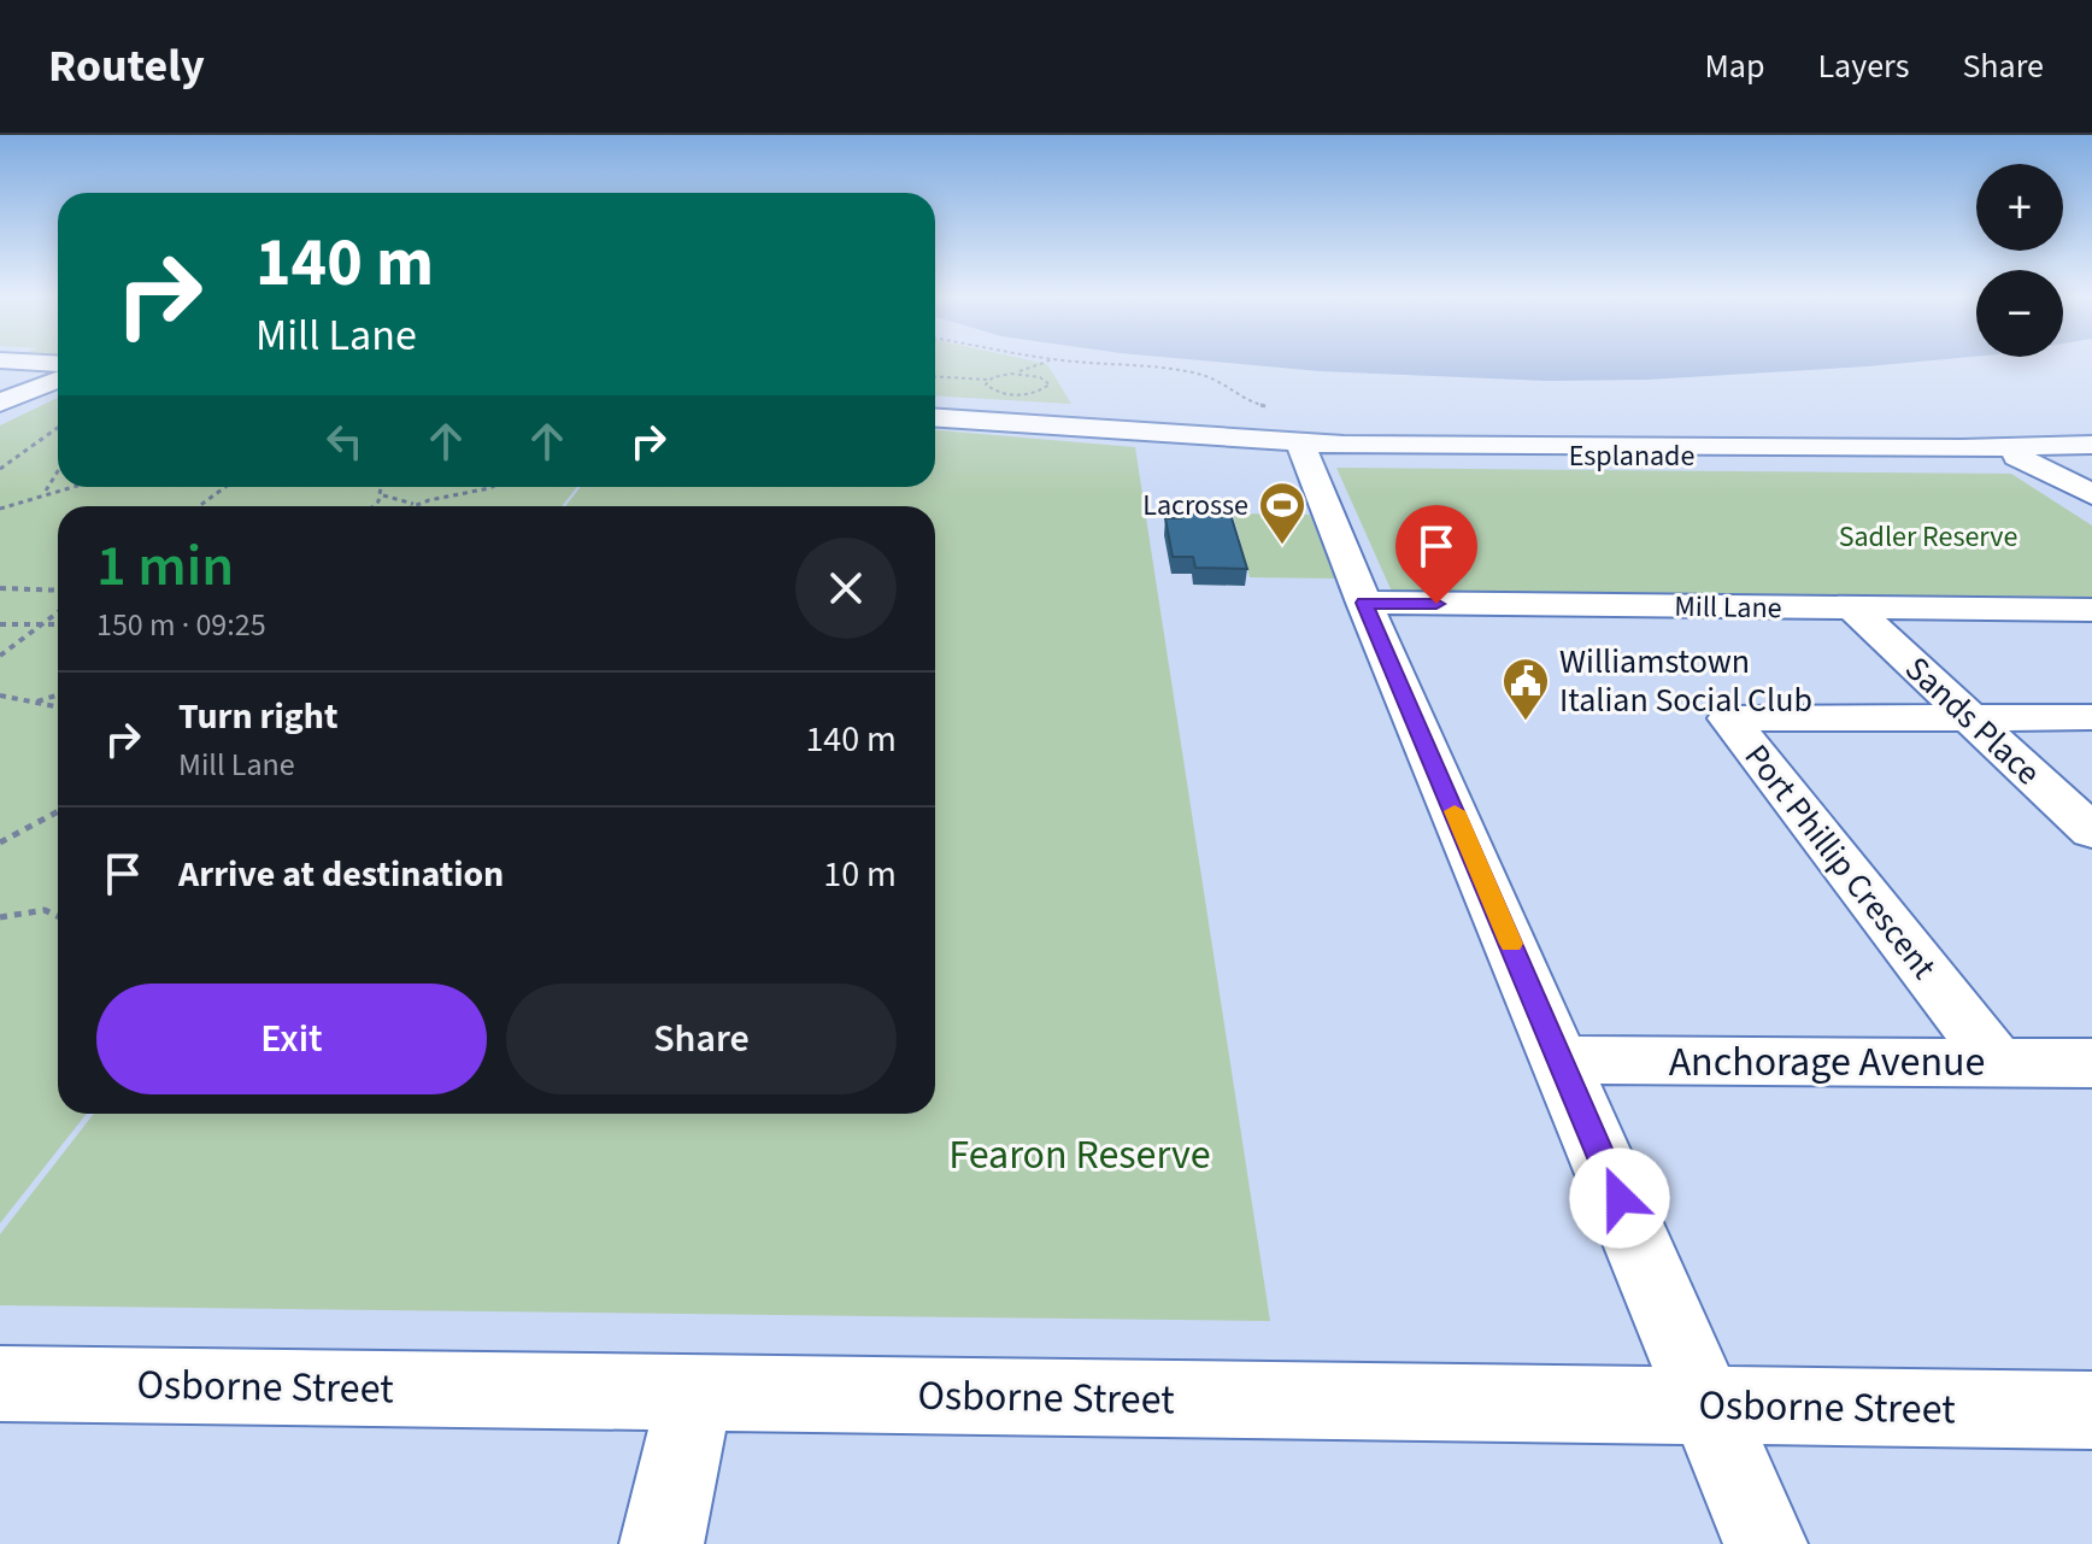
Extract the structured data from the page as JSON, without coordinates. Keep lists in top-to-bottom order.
{
  "streets": {
    "street": [
      "Esplanade",
      "Mill Lane",
      "Sands Place",
      "Port Phillip Crescent",
      "Anchorage Avenue",
      "Osborne Street"
    ]
  },
  "crossings": [
    ["Mill Lane", "Sands Place"],
    ["Sands Place", "Port Phillip Crescent"],
    ["Port Phillip Crescent", "Anchorage Avenue"]
  ],
  "parks": ["Sadler Reserve", "Fearon Reserve"],
  "places": {
    "sports": ["Lacrosse"],
    "public building": ["Williamstown Italian Social Club"]
  },
  "page": {
    "header": "Routely",
    "nav": ["Map", "Layers", "Share"],
    "map_buttons": ["+", "−"],
    "turn": ["140 m", "Mill Lane"],
    "heading": ["1 min", "150 m · 09:25"],
    "list": [
      {
        "name": "Turn right",
        "note": "Mill Lane",
        "value": "140 m"
      },
      {
        "name": "Arrive at destination",
        "value": "10 m"
      }
    ],
    "buttons": ["Exit", "Share"]
  }
}
